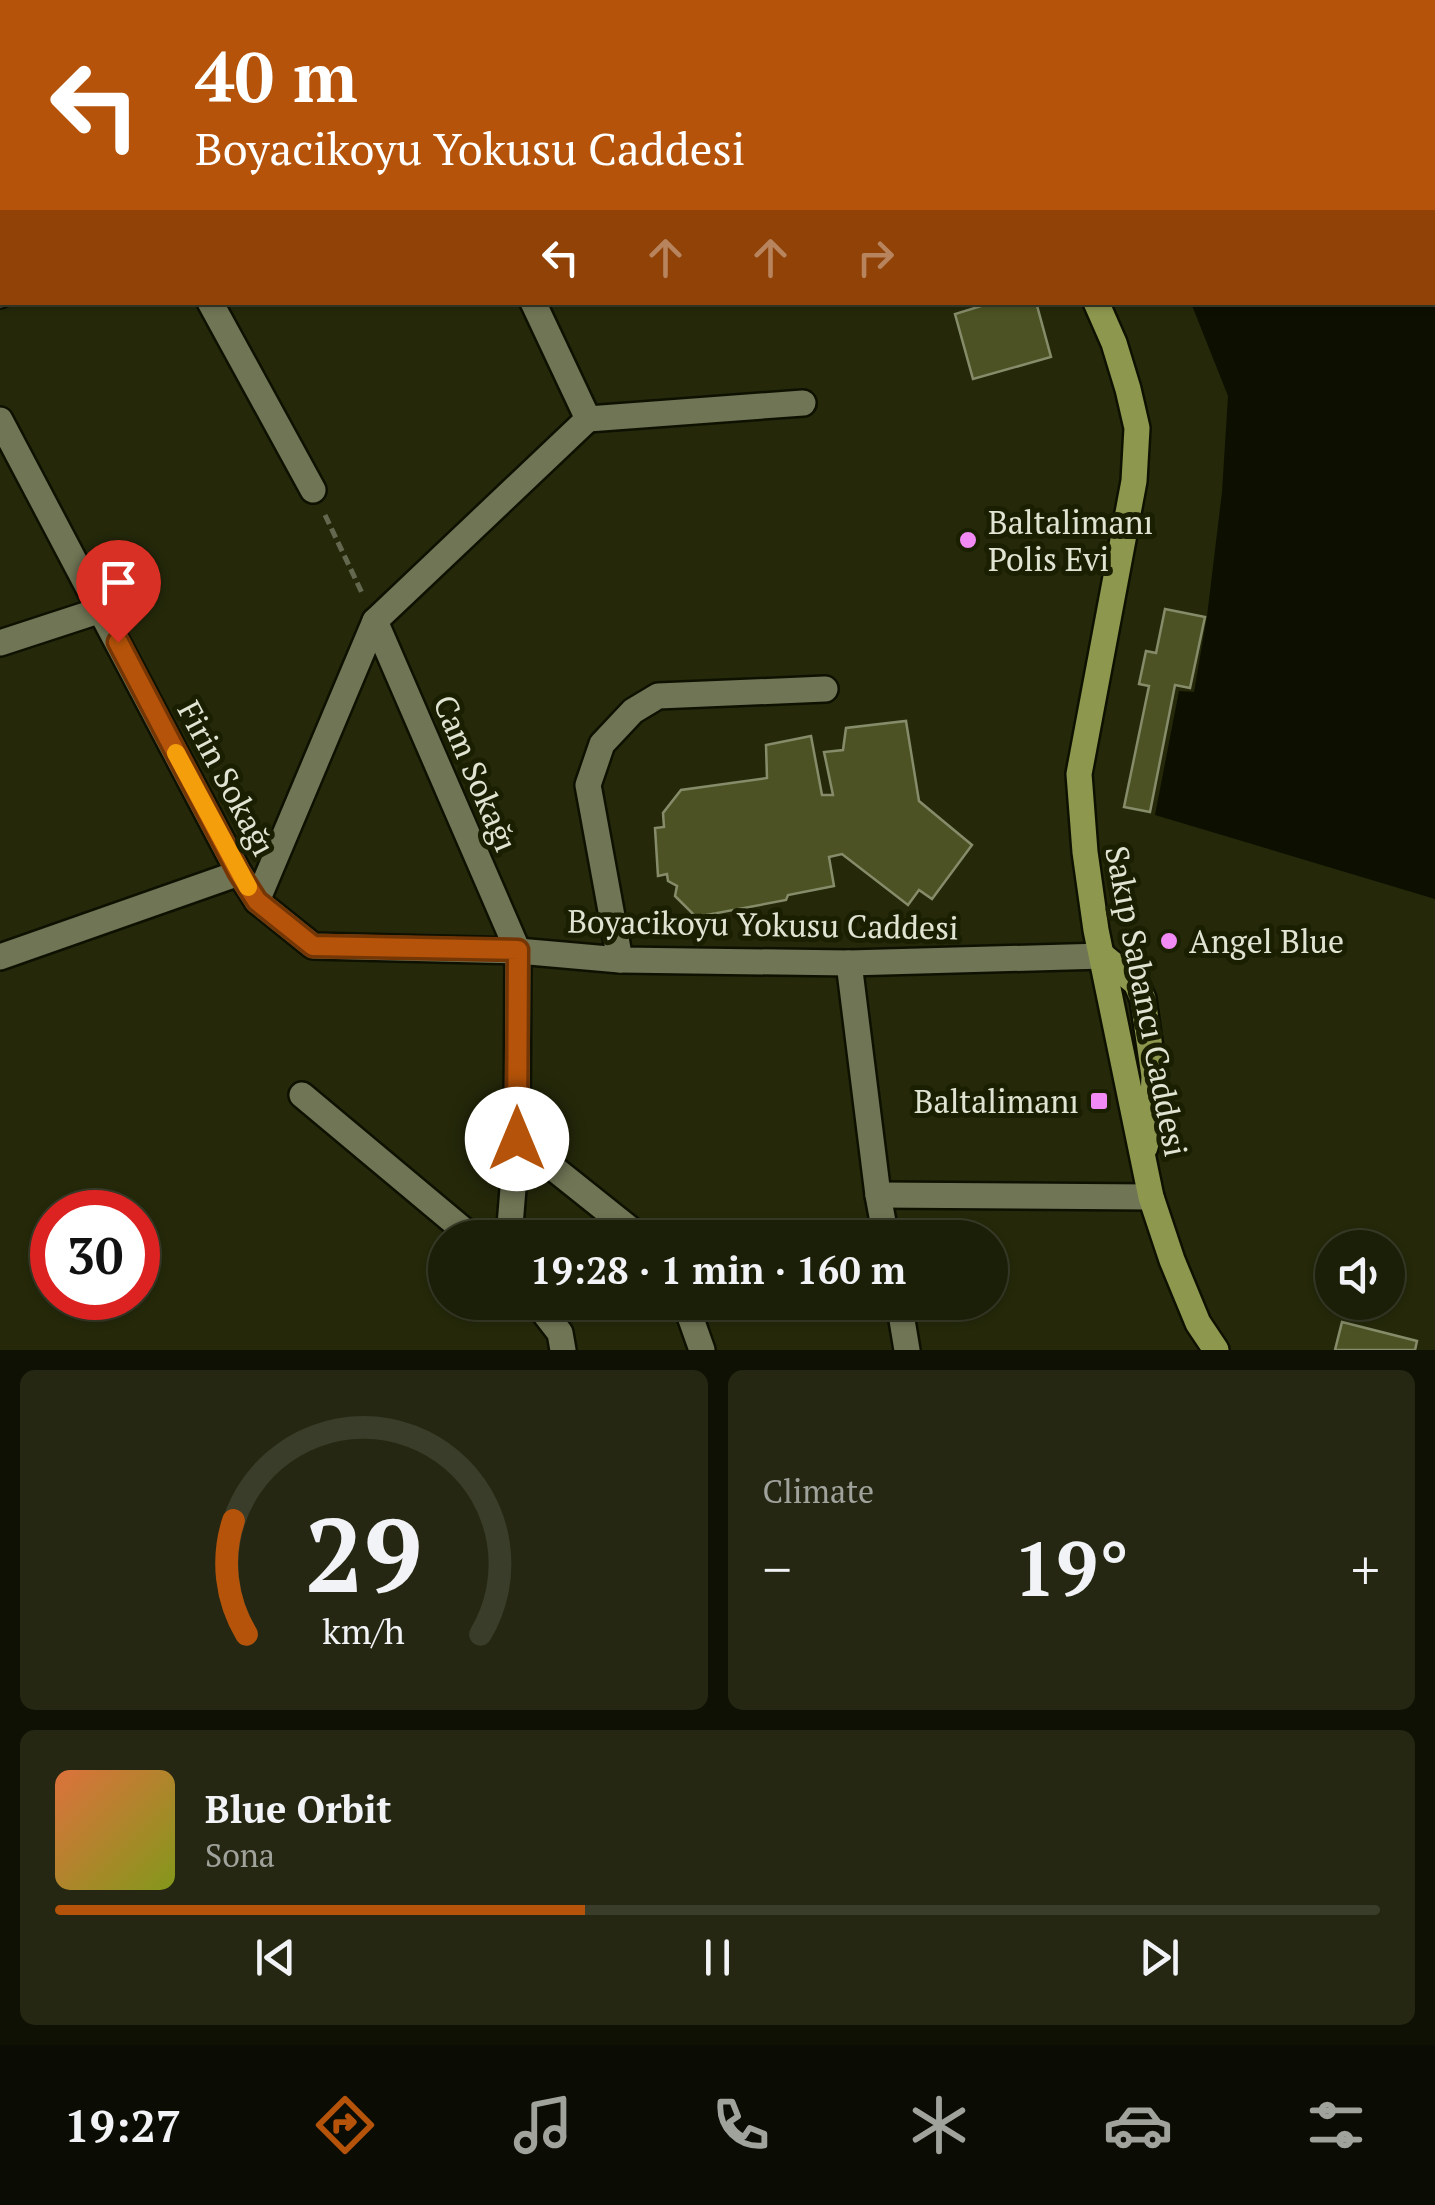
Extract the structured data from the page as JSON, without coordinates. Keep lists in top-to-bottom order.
{
  "streets": {
    "main road": ["Sakıp Sabancı Caddesi"],
    "street": ["Cam Sokağı", "Firin Sokağı", "Boyacikoyu Yokusu Caddesi"]
  },
  "crossings": [
    ["Cam Sokağı", "Boyacikoyu Yokusu Caddesi"],
    ["Firin Sokağı", "Boyacikoyu Yokusu Caddesi"],
    ["Boyacikoyu Yokusu Caddesi", "Sakıp Sabancı Caddesi"]
  ],
  "places": {
    "other": ["Baltalimanı Polis Evi", "Angel Blue"],
    "transit": ["Baltalimanı"]
  },
  "page": {
    "turn": ["40 m", "Boyacikoyu Yokusu Caddesi"],
    "limit": "30",
    "trip": "19:28 · 1 min · 160 m",
    "tile": "Climate",
    "heat": ["−", "19°", "+"],
    "song": ["Blue Orbit", "Sona"],
    "tabs": "19:27",
    "gauge": ["29", "km/h"]
  }
}
